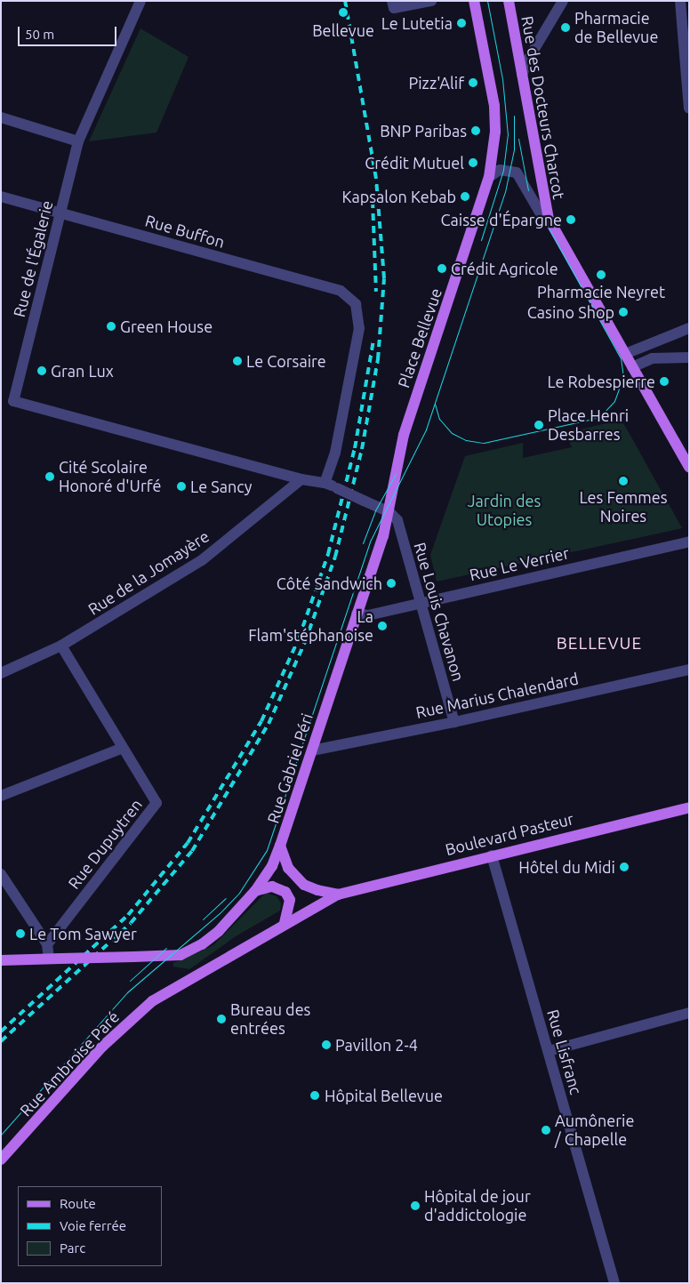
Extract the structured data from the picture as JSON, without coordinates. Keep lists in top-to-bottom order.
{
  "streets": {
    "main road": [
      "Rue des Docteurs Charcot",
      "Place Bellevue",
      "Rue Gabriel Péri",
      "Boulevard Pasteur",
      "Rue Ambroise Paré"
    ],
    "street": [
      "Rue Buffon",
      "Rue de l'Égalerie",
      "Rue Le Verrier",
      "Rue de la Jomayère",
      "Rue Louis Chavanon",
      "Rue Marius Chalendard",
      "Rue Dupuytren",
      "Rue Lisfranc"
    ]
  },
  "crossings": [
    ["Rue Buffon", "Rue de l'Égalerie"],
    ["Rue de l'Égalerie", "Rue de la Jomayère"],
    ["Place Bellevue", "Rue Louis Chavanon"],
    ["Place Bellevue", "Rue Gabriel Péri"],
    ["Rue Le Verrier", "Rue Louis Chavanon"],
    ["Rue Le Verrier", "Rue Gabriel Péri"],
    ["Rue de la Jomayère", "Rue Dupuytren"],
    ["Rue Louis Chavanon", "Rue Marius Chalendard"],
    ["Rue Louis Chavanon", "Rue Gabriel Péri"],
    ["Rue Marius Chalendard", "Rue Gabriel Péri"],
    ["Rue Gabriel Péri", "Boulevard Pasteur"],
    ["Boulevard Pasteur", "Rue Lisfranc"],
    ["Boulevard Pasteur", "Rue Ambroise Paré"]
  ],
  "districts": ["BELLEVUE"],
  "parks": ["Jardin des Utopies"],
  "places": [
    "Bellevue",
    "Le Lutetia",
    "Pharmacie de Bellevue",
    "Pizz'Alif",
    "BNP Paribas",
    "Crédit Mutuel",
    "Kapsalon Kebab",
    "Caisse d'Épargne",
    "Crédit Agricole",
    "Pharmacie Neyret",
    "Casino Shop",
    "Green House",
    "Le Corsaire",
    "Gran Lux",
    "Le Robespierre",
    "Place Henri Desbarres",
    "Cité Scolaire Honoré d'Urfé",
    "Les Femmes Noires",
    "Le Sancy",
    "Côté Sandwich",
    "La Flam'stéphanoise",
    "Hôtel du Midi",
    "Le Tom Sawyer",
    "Bureau des entrées",
    "Pavillon 2-4",
    "Hôpital Bellevue",
    "Aumônerie / Chapelle",
    "Hôpital de jour d'addictologie"
  ],
  "legend": ["Route", "Voie ferrée", "Parc"],
  "scale_bar": "50 m"
}
